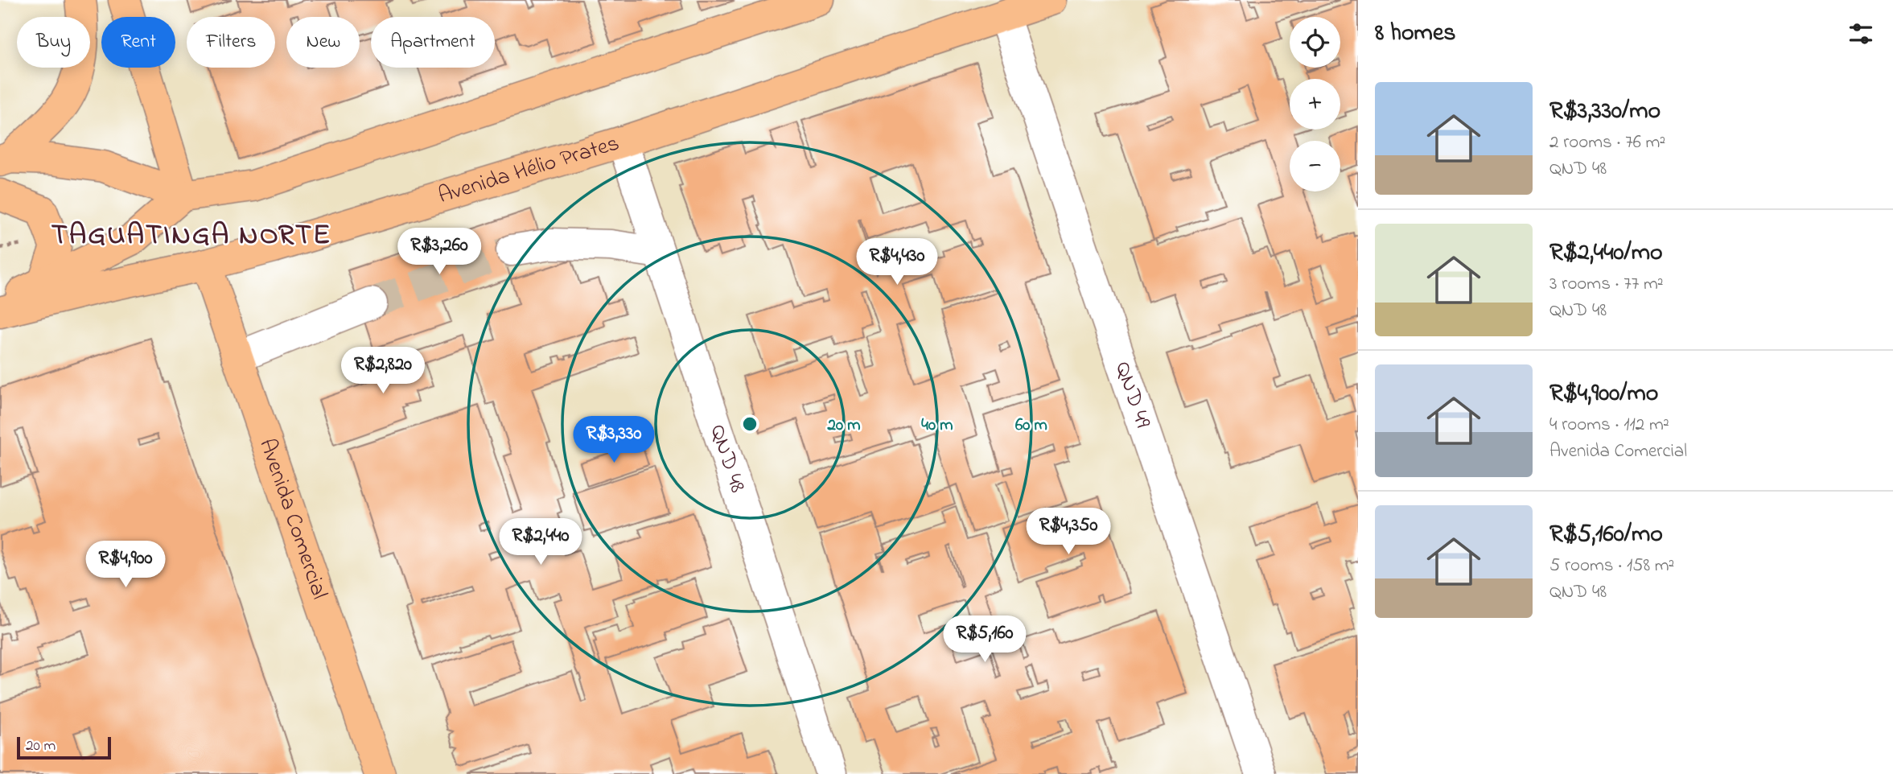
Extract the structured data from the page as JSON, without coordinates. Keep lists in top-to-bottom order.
{
  "streets": {
    "main road": ["Avenida Hélio Prates", "Avenida Comercial"],
    "street": ["QND 49", "QND 48"]
  },
  "crossings": [
    ["Avenida Hélio Prates", "QND 49"],
    ["Avenida Hélio Prates", "QND 48"],
    ["Avenida Hélio Prates", "Avenida Comercial"]
  ],
  "districts": ["TAGUATINGA NORTE"],
  "scale_bar": "20 m",
  "page": {
    "heading": "8 homes",
    "map_buttons": ["+", "−"],
    "chip": [
      "Buy",
      "Rent",
      "Filters",
      "New",
      "Apartment"
    ],
    "list": [
      {
        "name": "R$3,330/mo",
        "note": "2 rooms · 76 m² · QND 48"
      },
      {
        "name": "R$2,440/mo",
        "note": "3 rooms · 77 m² · QND 48"
      },
      {
        "name": "R$4,900/mo",
        "note": "4 rooms · 112 m² · Avenida Comercial"
      },
      {
        "name": "R$5,160/mo",
        "note": "5 rooms · 158 m² · QND 48"
      }
    ],
    "price": [
      "R$3,260",
      "R$4,430",
      "R$2,820",
      "R$3,330",
      "R$4,350",
      "R$2,440",
      "R$4,900",
      "R$5,160"
    ],
    "scale": "20 m"
  },
  "rings": ["20 m", "40 m", "60 m"]
}
